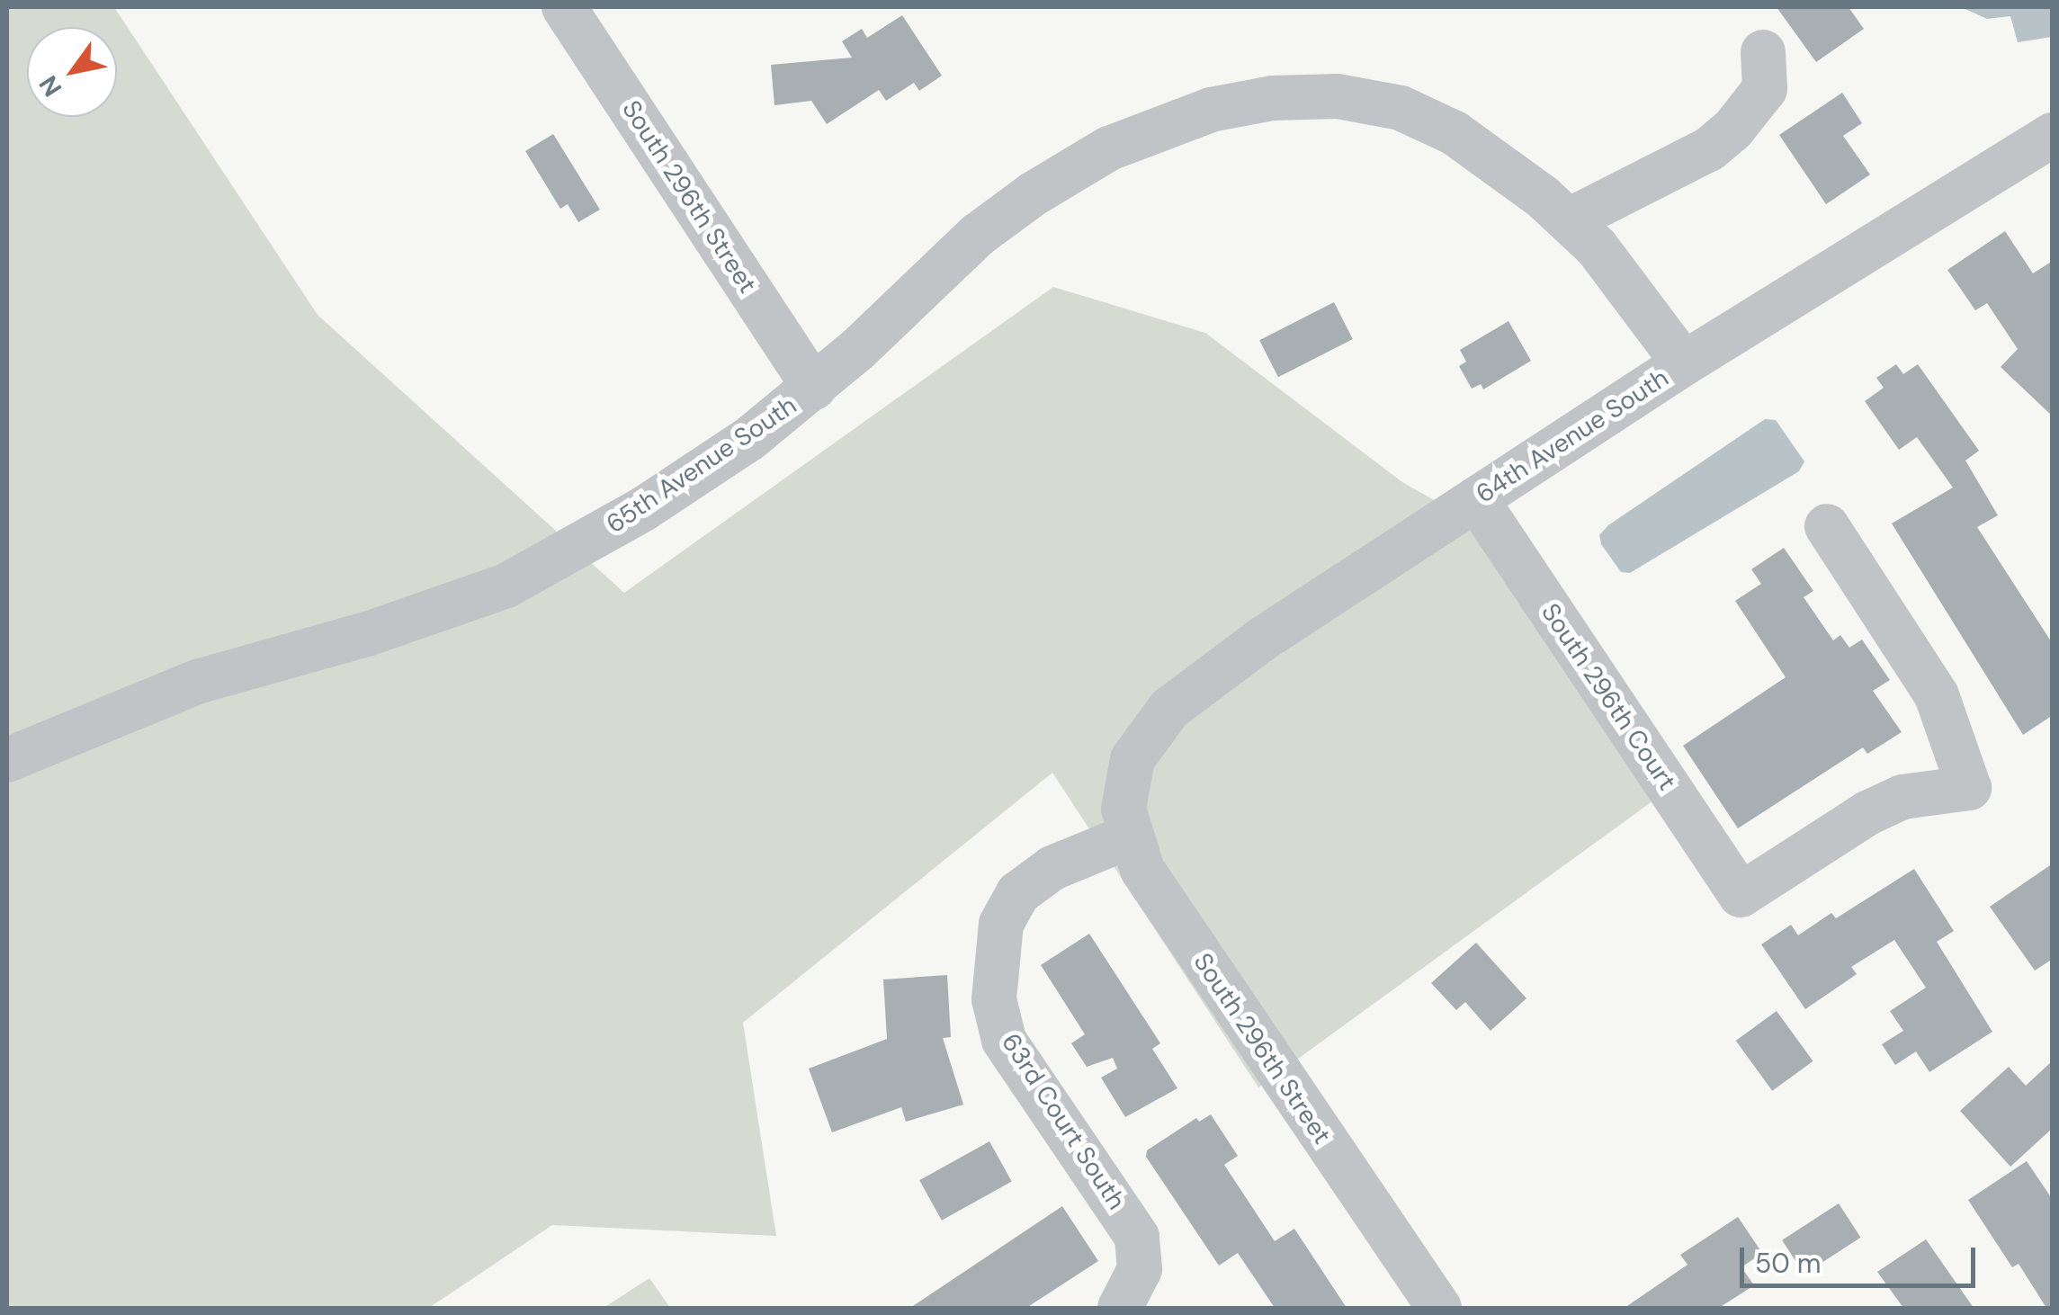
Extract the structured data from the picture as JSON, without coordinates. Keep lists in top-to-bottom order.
{
  "streets": {
    "street": [
      "South 296th Street",
      "64th Avenue South",
      "65th Avenue South",
      "South 296th Court",
      "63rd Court South"
    ]
  },
  "crossings": [
    ["South 296th Street", "64th Avenue South"],
    ["South 296th Street", "65th Avenue South"],
    ["South 296th Street", "63rd Court South"],
    ["64th Avenue South", "65th Avenue South"],
    ["64th Avenue South", "South 296th Court"]
  ],
  "scale_bar": "50 m",
  "north": "bottom left"
}
